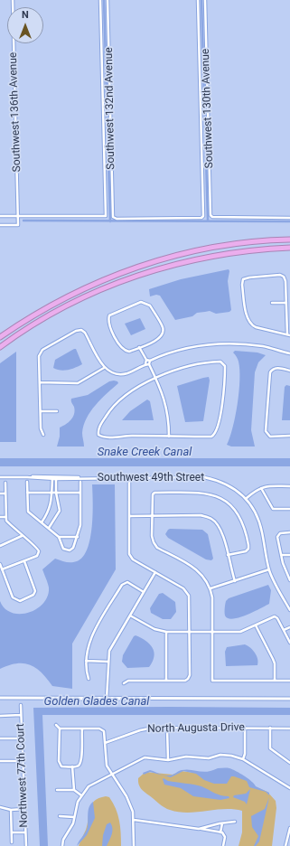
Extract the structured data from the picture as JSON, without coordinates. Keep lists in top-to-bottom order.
{
  "streets": {
    "street": [
      "Southwest 132nd Avenue",
      "Southwest 130th Avenue",
      "Southwest 136th Avenue",
      "Southwest 49th Street",
      "North Augusta Drive",
      "Northwest 77th Court"
    ]
  },
  "crossings": [
    ["Southwest 132nd Avenue", "Southwest 130th Avenue"]
  ],
  "water": ["Snake Creek Canal", "Golden Glades Canal"],
  "north": "top"
}
